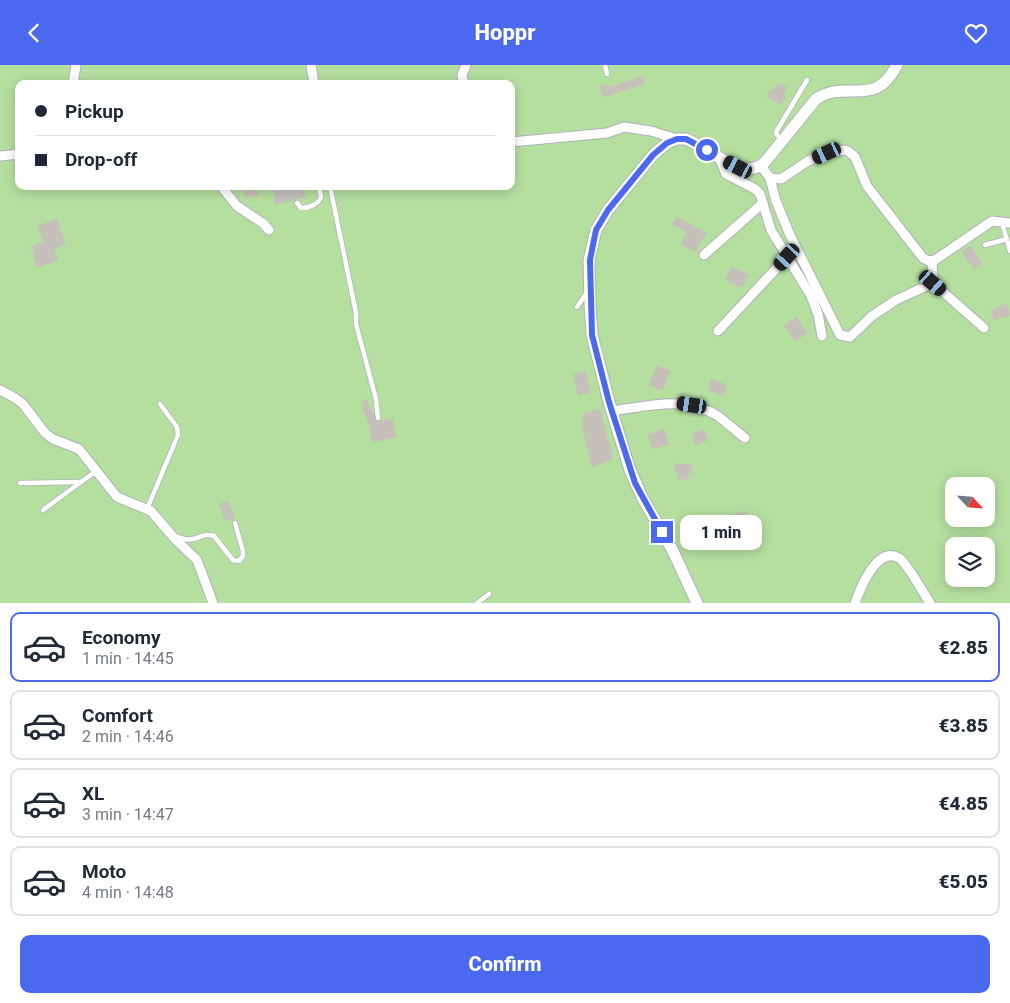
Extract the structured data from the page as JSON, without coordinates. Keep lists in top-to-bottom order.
{
  "north": "bottom right",
  "page": {
    "header": "Hoppr",
    "banner": ["Pickup", "Drop-off"],
    "bubble": "1 min",
    "list": [
      {
        "name": "Economy",
        "note": "1 min · 14:45",
        "value": "€2.85"
      },
      {
        "name": "Comfort",
        "note": "2 min · 14:46",
        "value": "€3.85"
      },
      {
        "name": "XL",
        "note": "3 min · 14:47",
        "value": "€4.85"
      },
      {
        "name": "Moto",
        "note": "4 min · 14:48",
        "value": "€5.05"
      }
    ],
    "buttons": "Confirm"
  }
}
